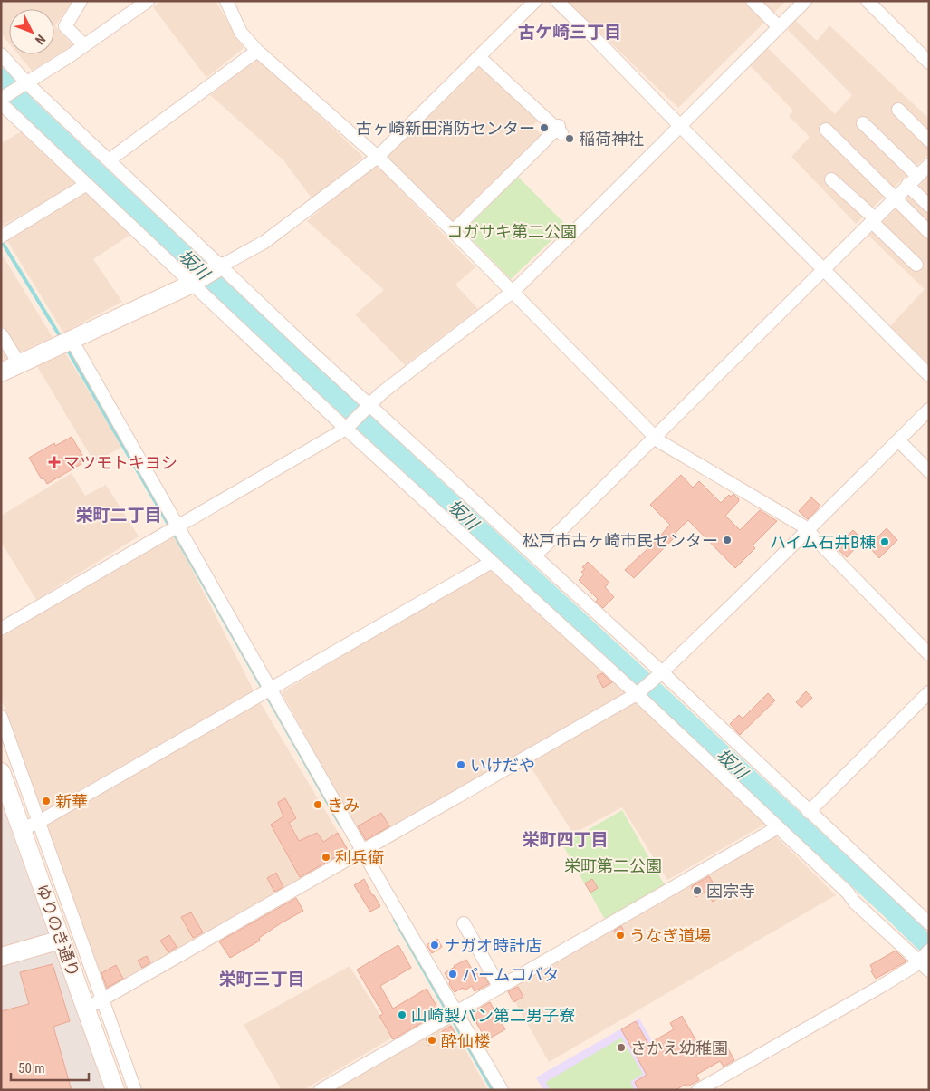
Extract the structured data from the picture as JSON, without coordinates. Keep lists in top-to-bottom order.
{
  "streets": {
    "street": ["ゆりのき通り"]
  },
  "districts": [
    "古ケ崎三丁目",
    "栄町二丁目",
    "栄町四丁目",
    "栄町三丁目"
  ],
  "water": ["坂川"],
  "parks": ["コガサキ第二公園", "栄町第二公園"],
  "places": {
    "other": [
      "古ヶ崎新田消防センター",
      "稲荷神社",
      "松戸市古ヶ崎市民センター",
      "ハイム石井B棟",
      "いけだや",
      "新華",
      "きみ",
      "利兵衛",
      "因宗寺",
      "うなぎ道場",
      "ナガオ時計店",
      "パームコバタ",
      "山崎製パン第二男子寮",
      "酔仙楼",
      "さかえ幼稚園"
    ],
    "health": ["マツモトキヨシ"]
  },
  "scale_bar": "50 m",
  "north": "bottom right"
}
